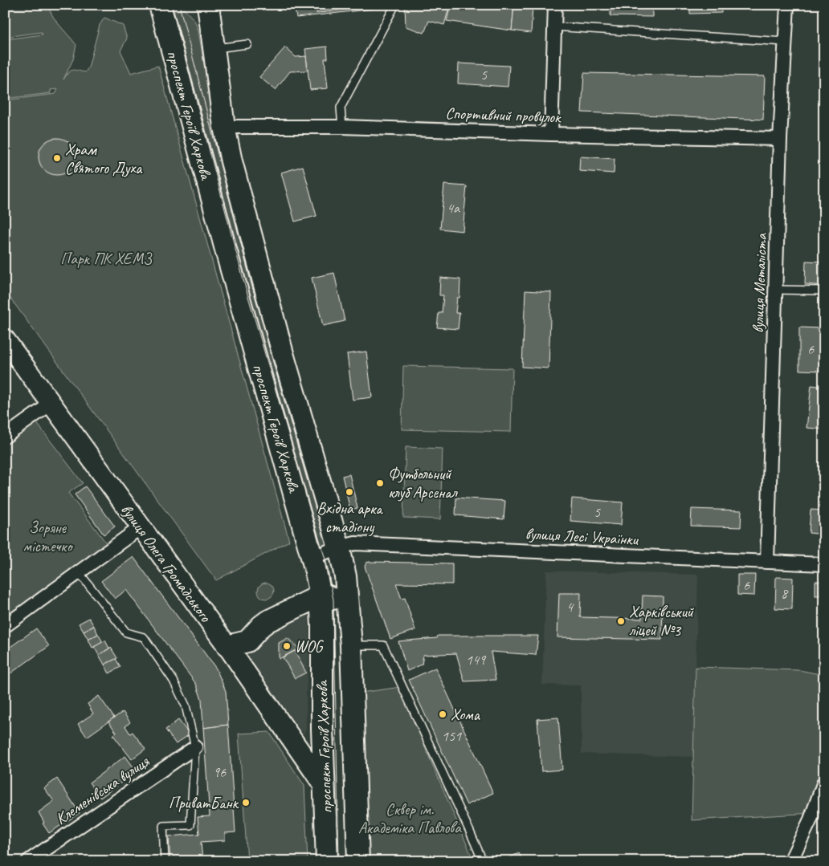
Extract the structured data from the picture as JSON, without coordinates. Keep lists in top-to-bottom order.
{
  "streets": {
    "main road": ["проспект Героїв Харкова", "вулиця Олега Громадського"],
    "street": [
      "Спортивний провулок",
      "вулиця Металіста",
      "вулиця Лесі Українки",
      "Клеменівська вулиця"
    ]
  },
  "crossings": [
    ["проспект Героїв Харкова", "Спортивний провулок"],
    ["проспект Героїв Харкова", "вулиця Лесі Українки"],
    ["проспект Героїв Харкова", "вулиця Олега Громадського"],
    ["Спортивний провулок", "вулиця Металіста"],
    ["вулиця Металіста", "вулиця Лесі Українки"]
  ],
  "parks": ["Парк ПК ХЕМЗ", "Зоряне містечко", "Сквер ім. Академіка Павлова"],
  "places": [
    "Храм Святого Духа",
    "Футбольний клуб Арсенал",
    "Вхідна арка стадіону",
    "Харківський ліцей №3",
    "WOG",
    "Хома",
    "ПриватБанк"
  ],
  "house_numbers": [
    "5",
    "4а",
    "6",
    "5",
    "6",
    "8",
    "4",
    "149",
    "151",
    "96"
  ]
}
